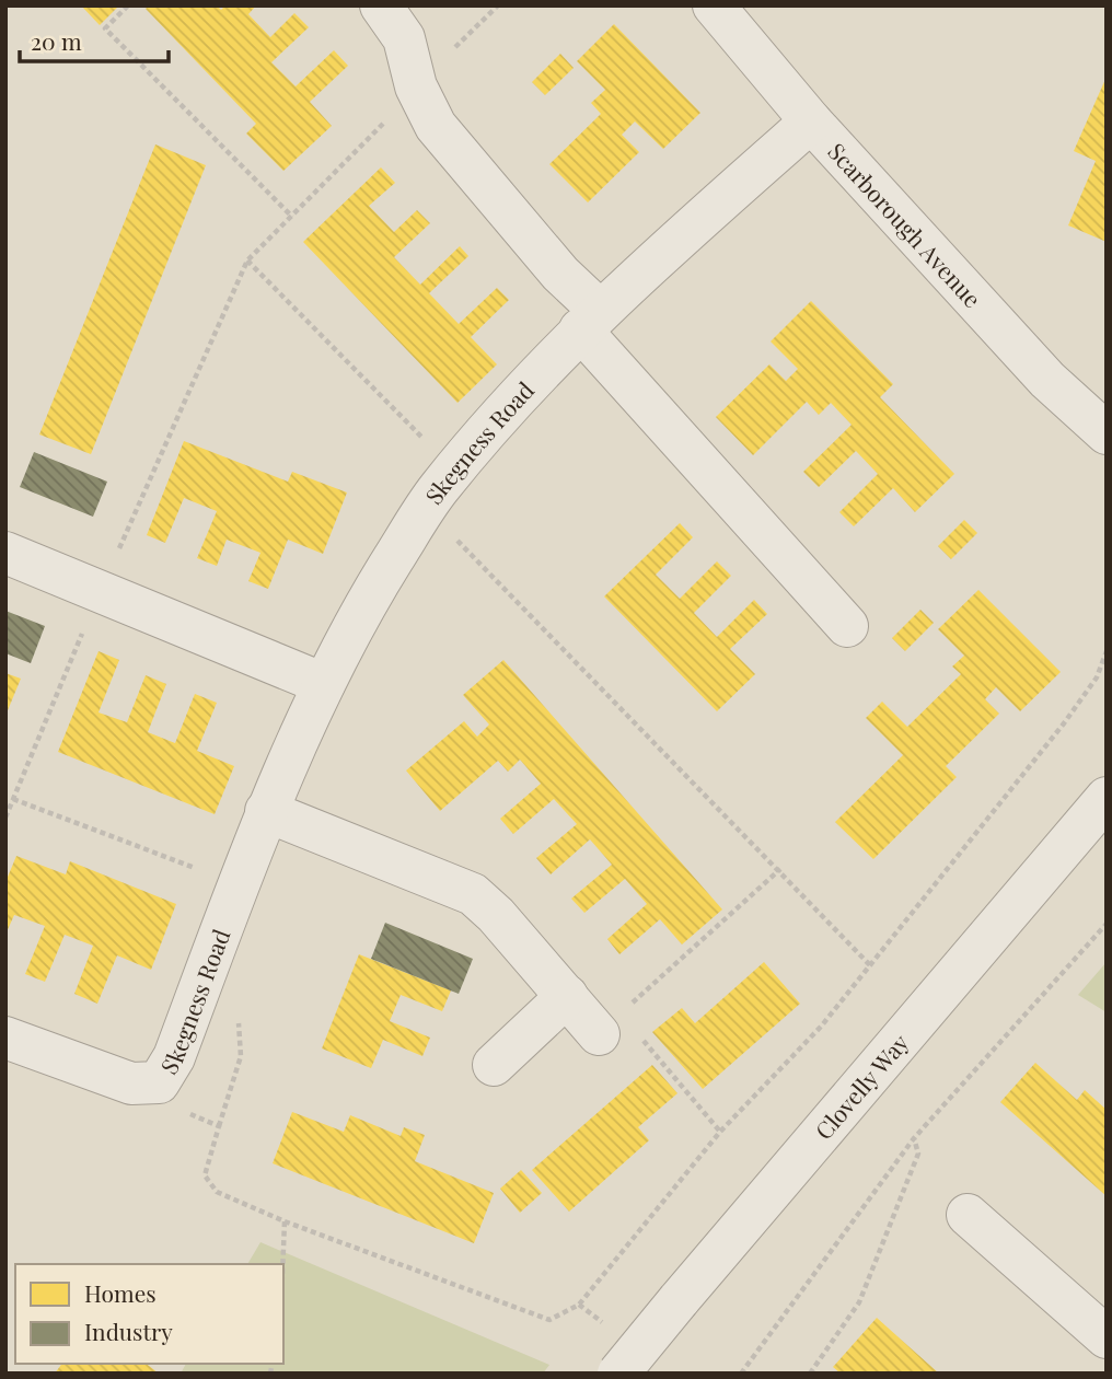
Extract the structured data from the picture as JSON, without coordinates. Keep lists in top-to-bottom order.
{
  "streets": {
    "street": ["Scarborough Avenue", "Skegness Road", "Clovelly Way"]
  },
  "crossings": [
    ["Scarborough Avenue", "Skegness Road"]
  ],
  "legend": ["Homes", "Industry"],
  "scale_bar": "20 m"
}
